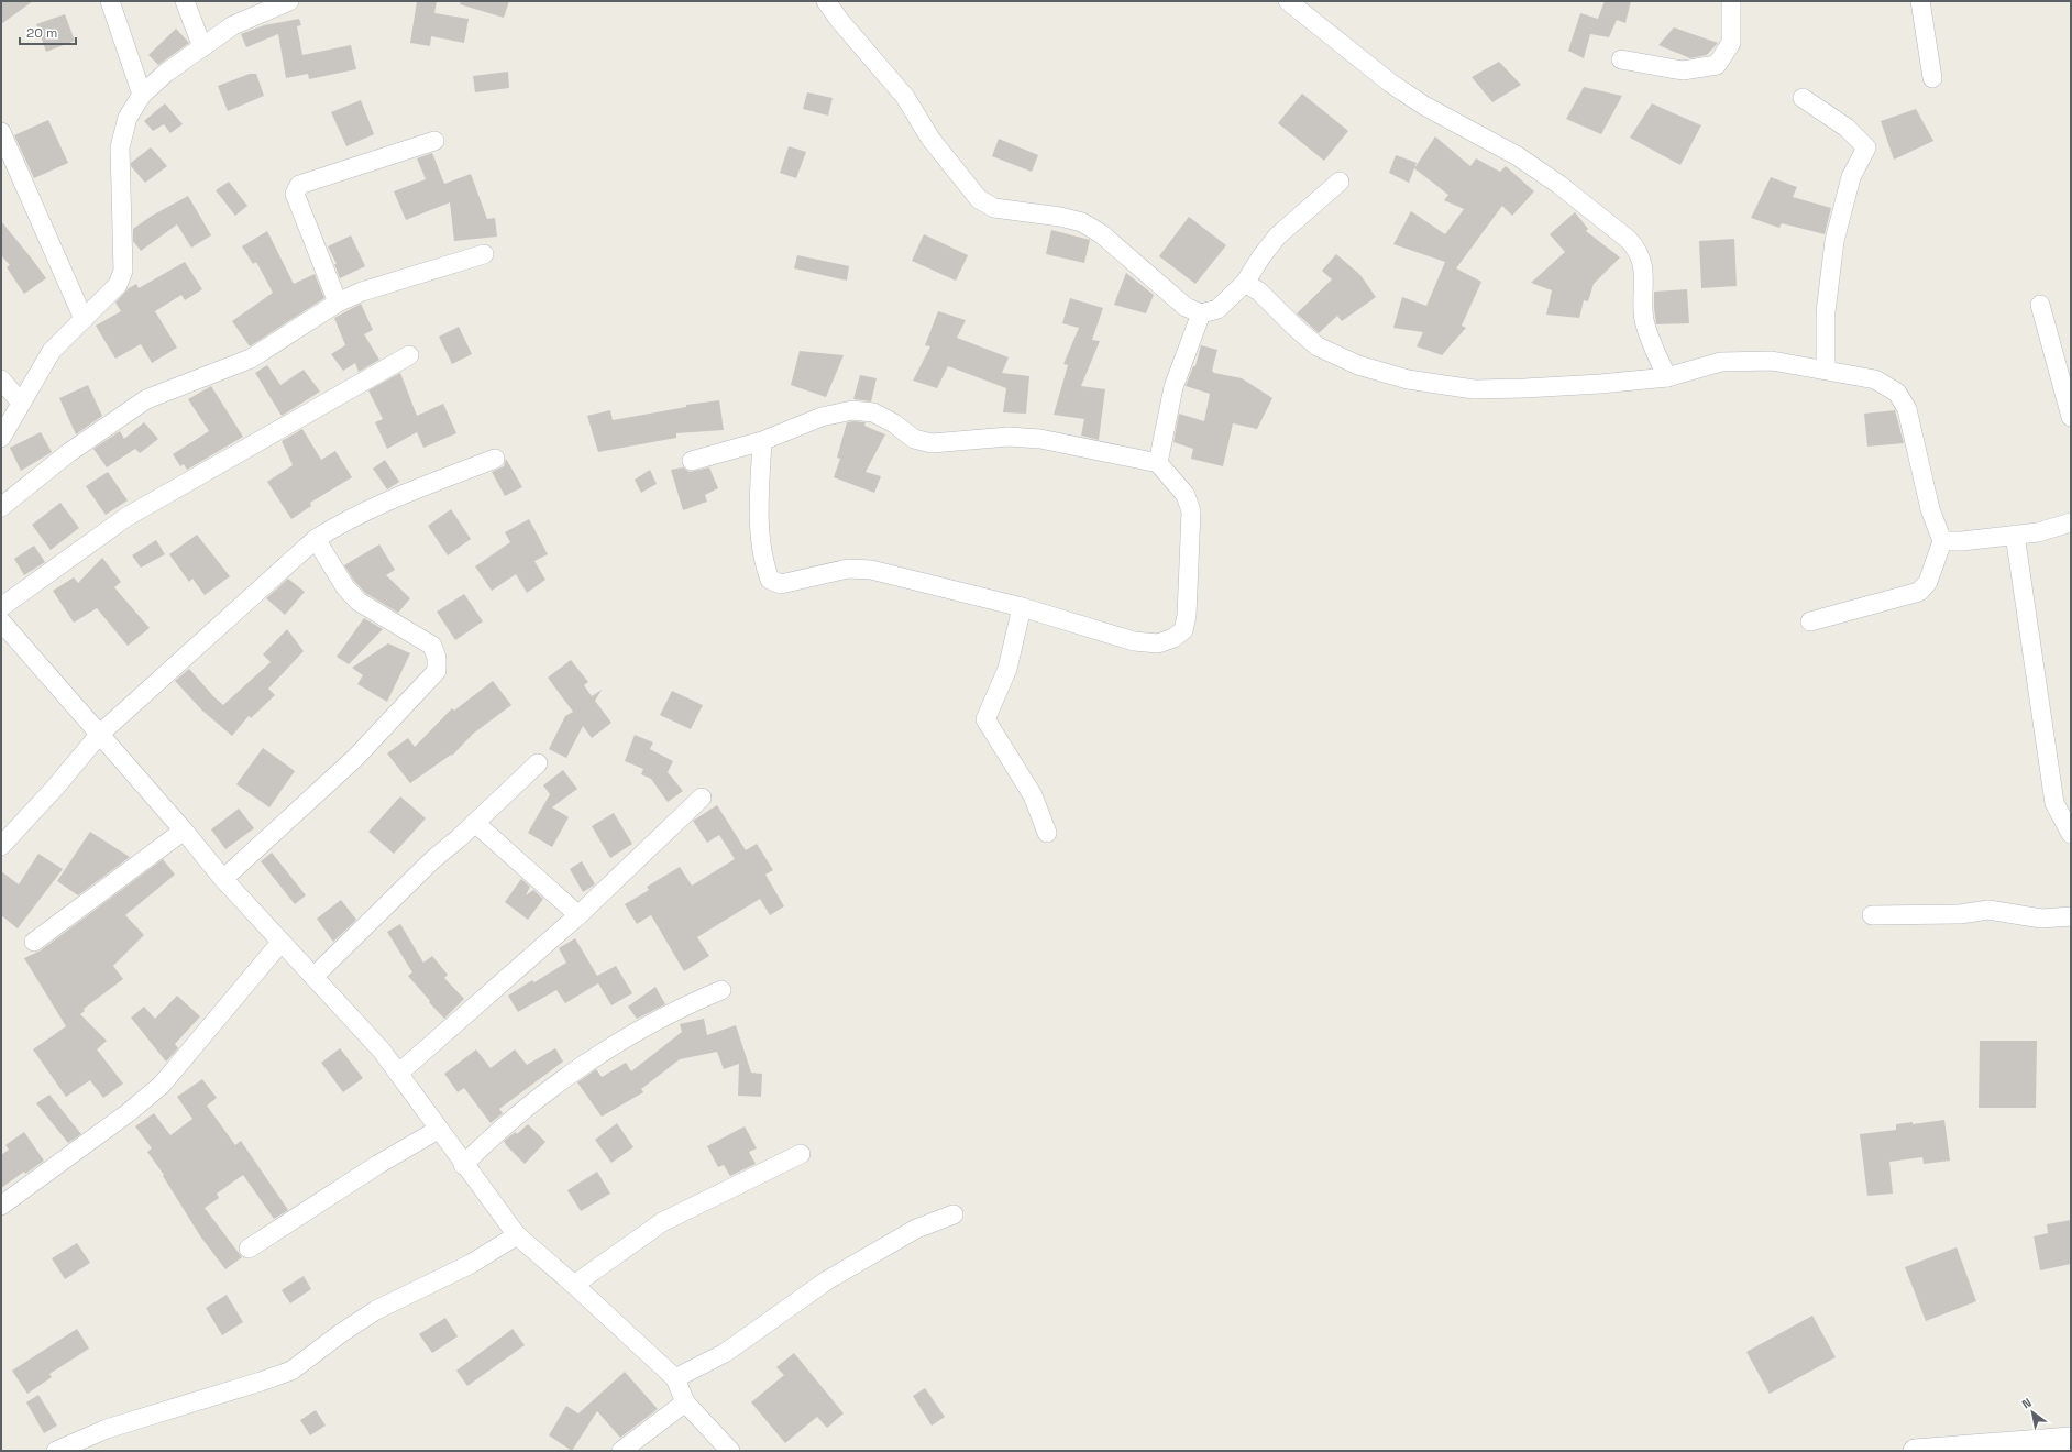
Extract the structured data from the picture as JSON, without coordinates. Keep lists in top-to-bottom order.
{
  "scale_bar": "20 m",
  "north": "top left"
}
